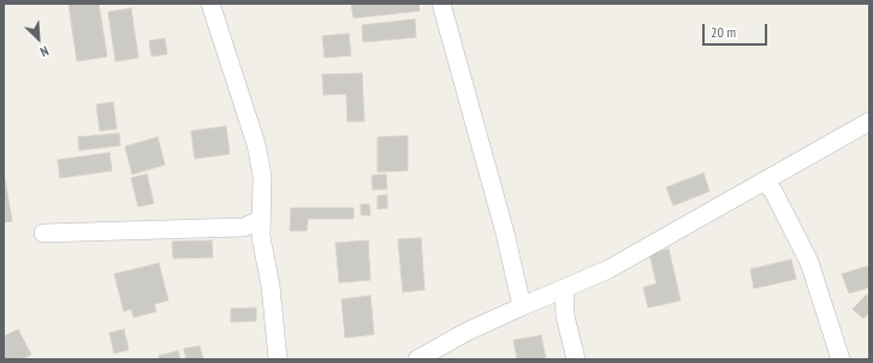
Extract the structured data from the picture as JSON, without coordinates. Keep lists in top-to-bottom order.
{
  "scale_bar": "20 m",
  "north": "bottom right"
}
